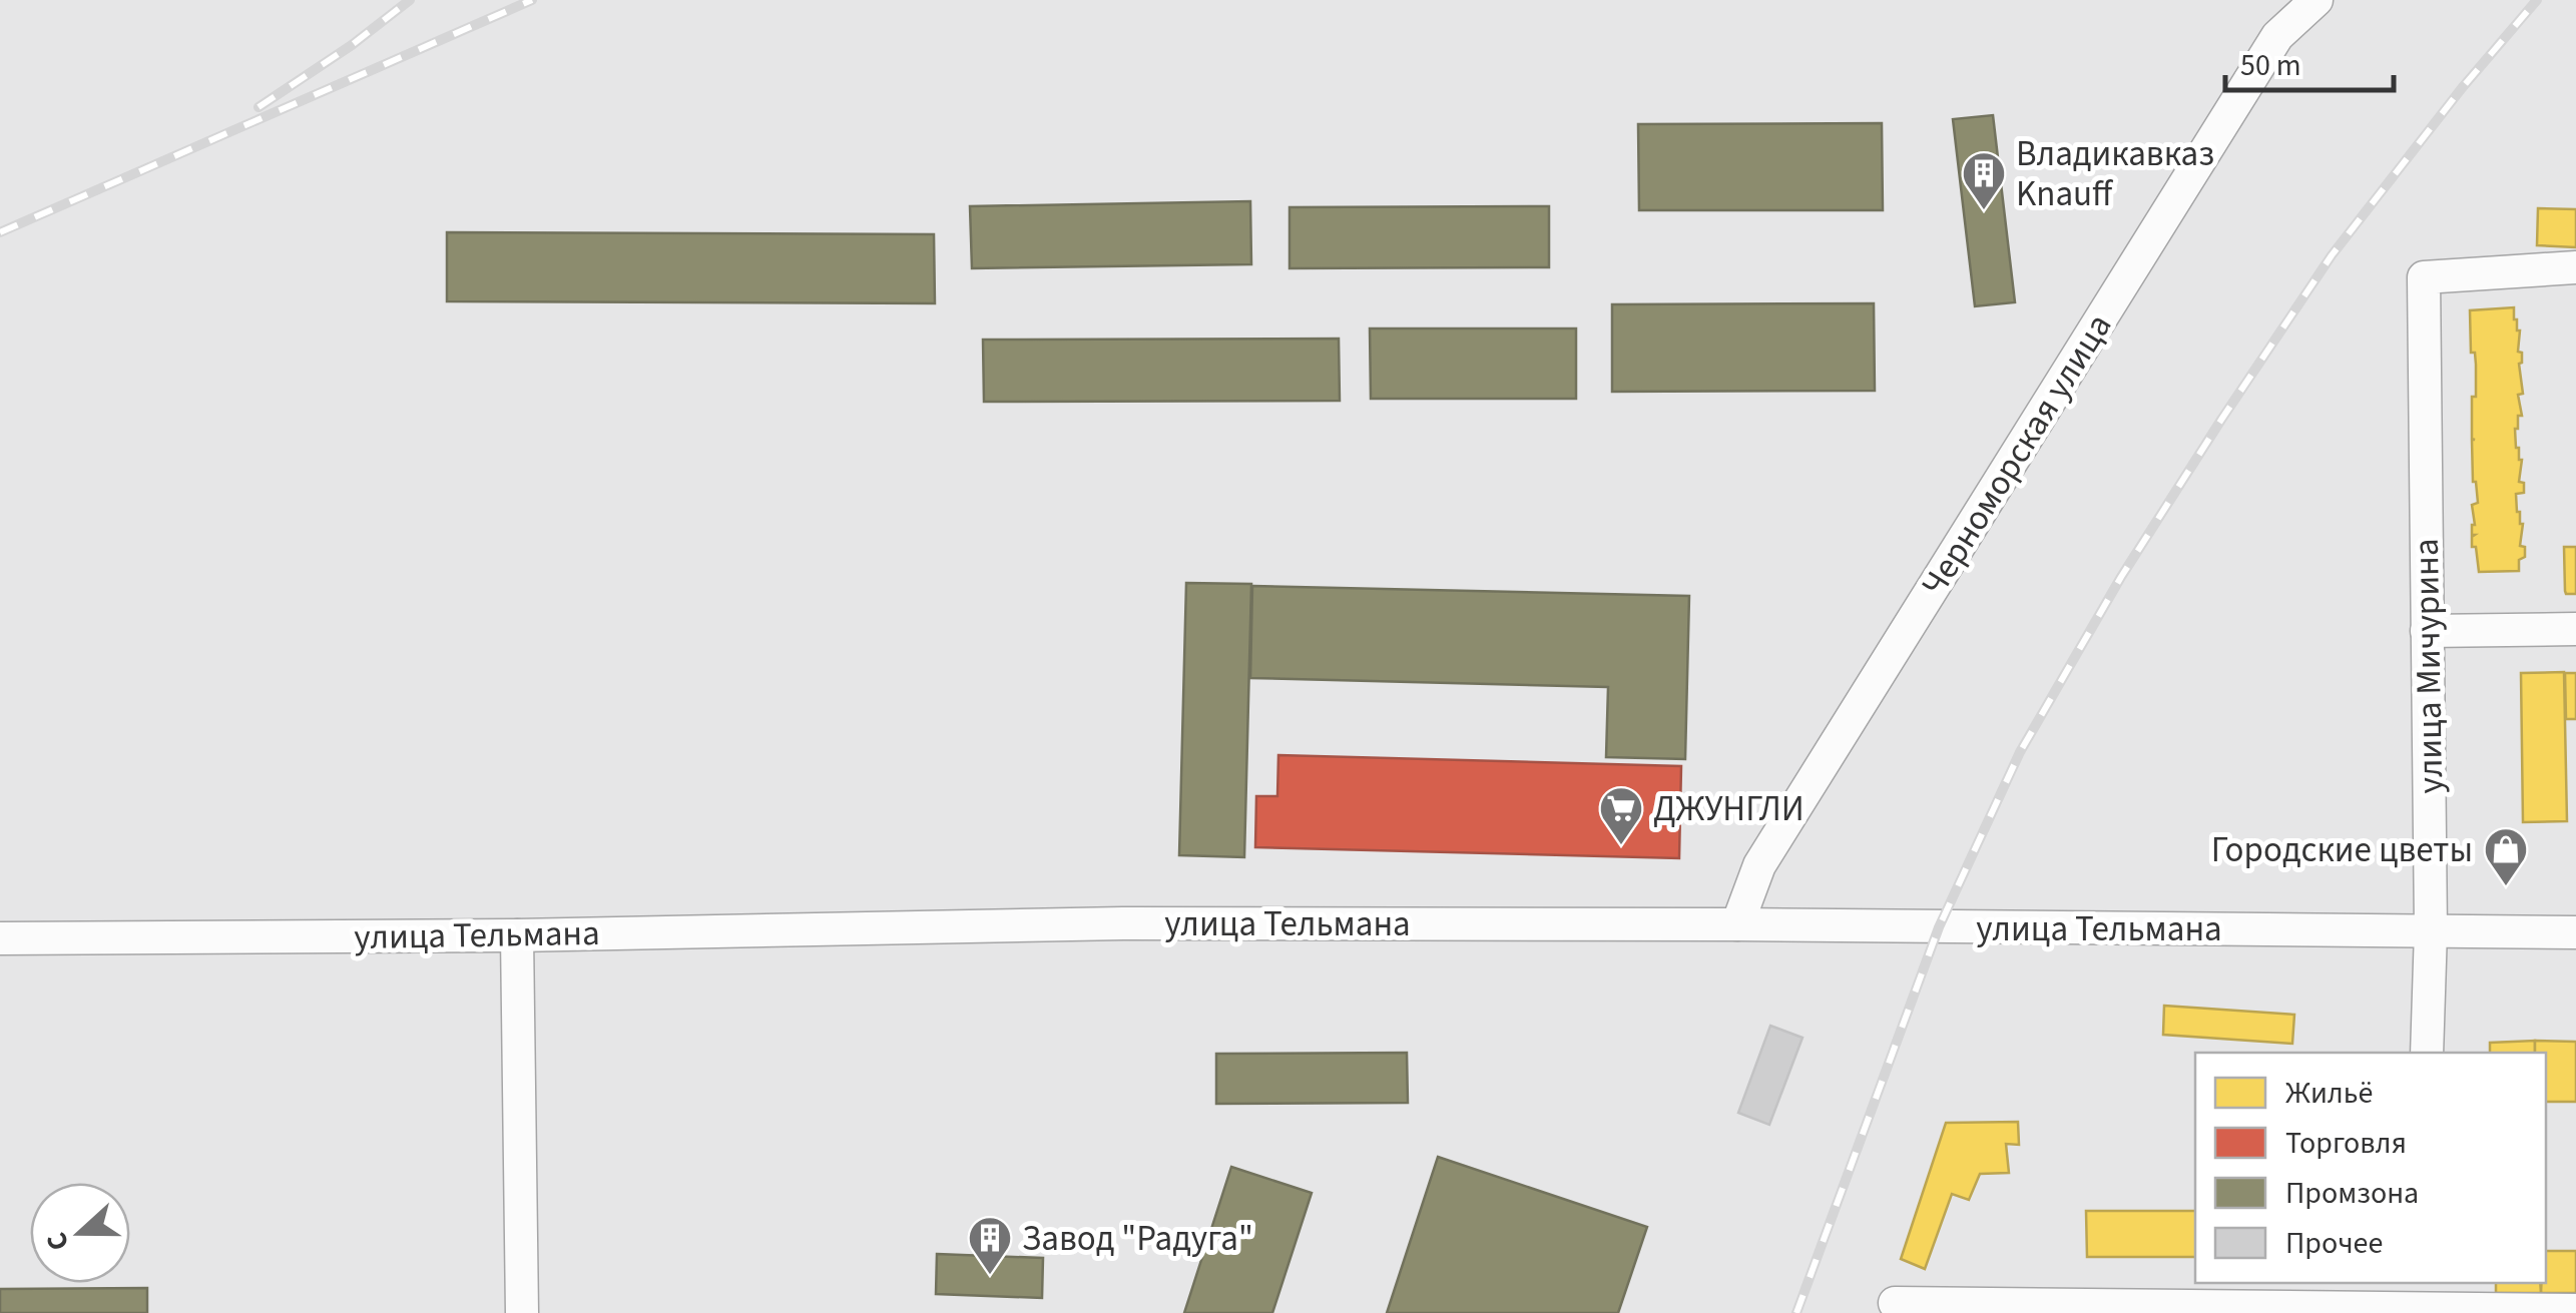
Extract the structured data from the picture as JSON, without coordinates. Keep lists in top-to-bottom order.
{
  "streets": {
    "street": ["Черноморская улица", "улица Мичурина", "улица Тельмана"]
  },
  "crossings": [
    ["Черноморская улица", "улица Тельмана"],
    ["улица Мичурина", "улица Тельмана"]
  ],
  "places": {
    "building": ["Владикавказ Knauff", "Завод \"Радуга\""],
    "supermarket": ["ДЖУНГЛИ"],
    "shop": ["Городские цветы"]
  },
  "legend": [
    "Жильё",
    "Торговля",
    "Промзона",
    "Прочее"
  ],
  "scale_bar": "50 m",
  "north": "left"
}
